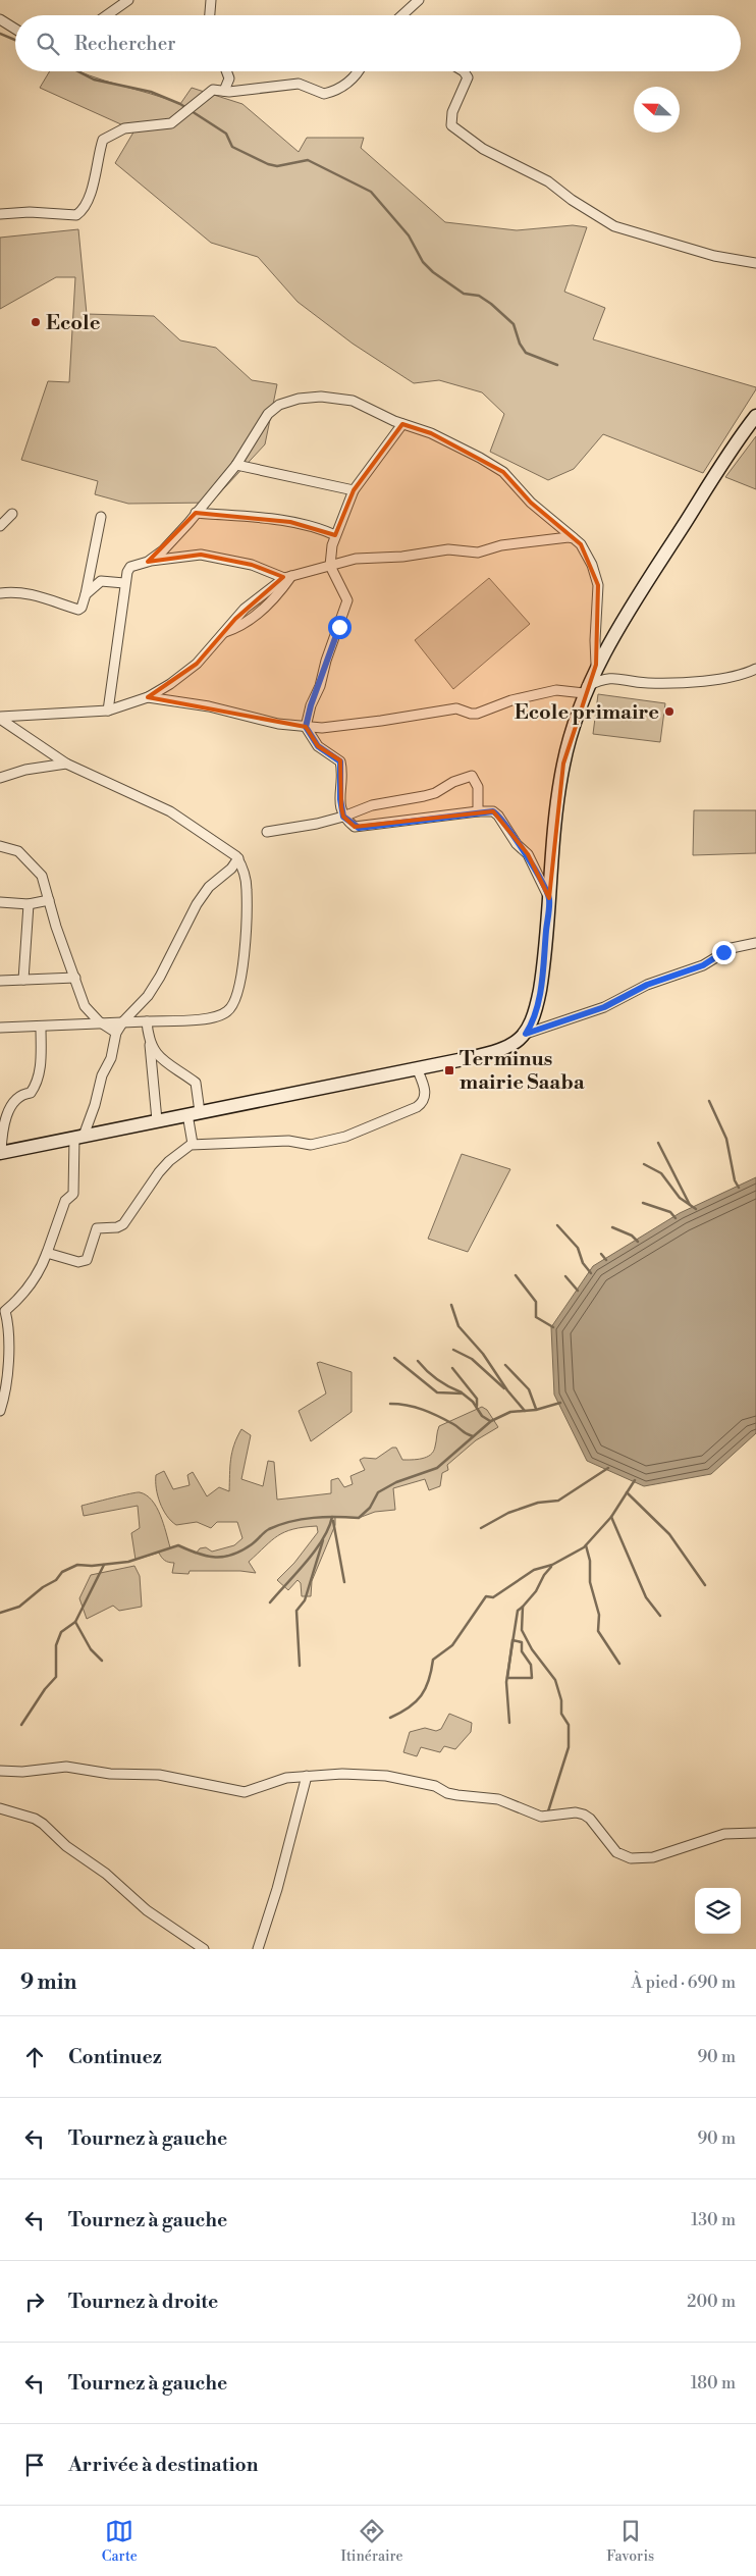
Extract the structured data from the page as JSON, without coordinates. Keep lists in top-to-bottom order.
{
  "places": {
    "other": ["Ecole", "Ecole primaire"],
    "transit": ["Terminus mairie Saaba"]
  },
  "north": "left",
  "page": {
    "search": "Rechercher",
    "heading": ["9 min", "À pied · 690 m"],
    "list": [
      ["Continuez", "90 m"],
      ["Tournez à gauche", "90 m"],
      ["Tournez à gauche", "130 m"],
      ["Tournez à droite", "200 m"],
      ["Tournez à gauche", "180 m"],
      "Arrivée à destination"
    ],
    "nav": ["Carte", "Itinéraire", "Favoris"]
  }
}
